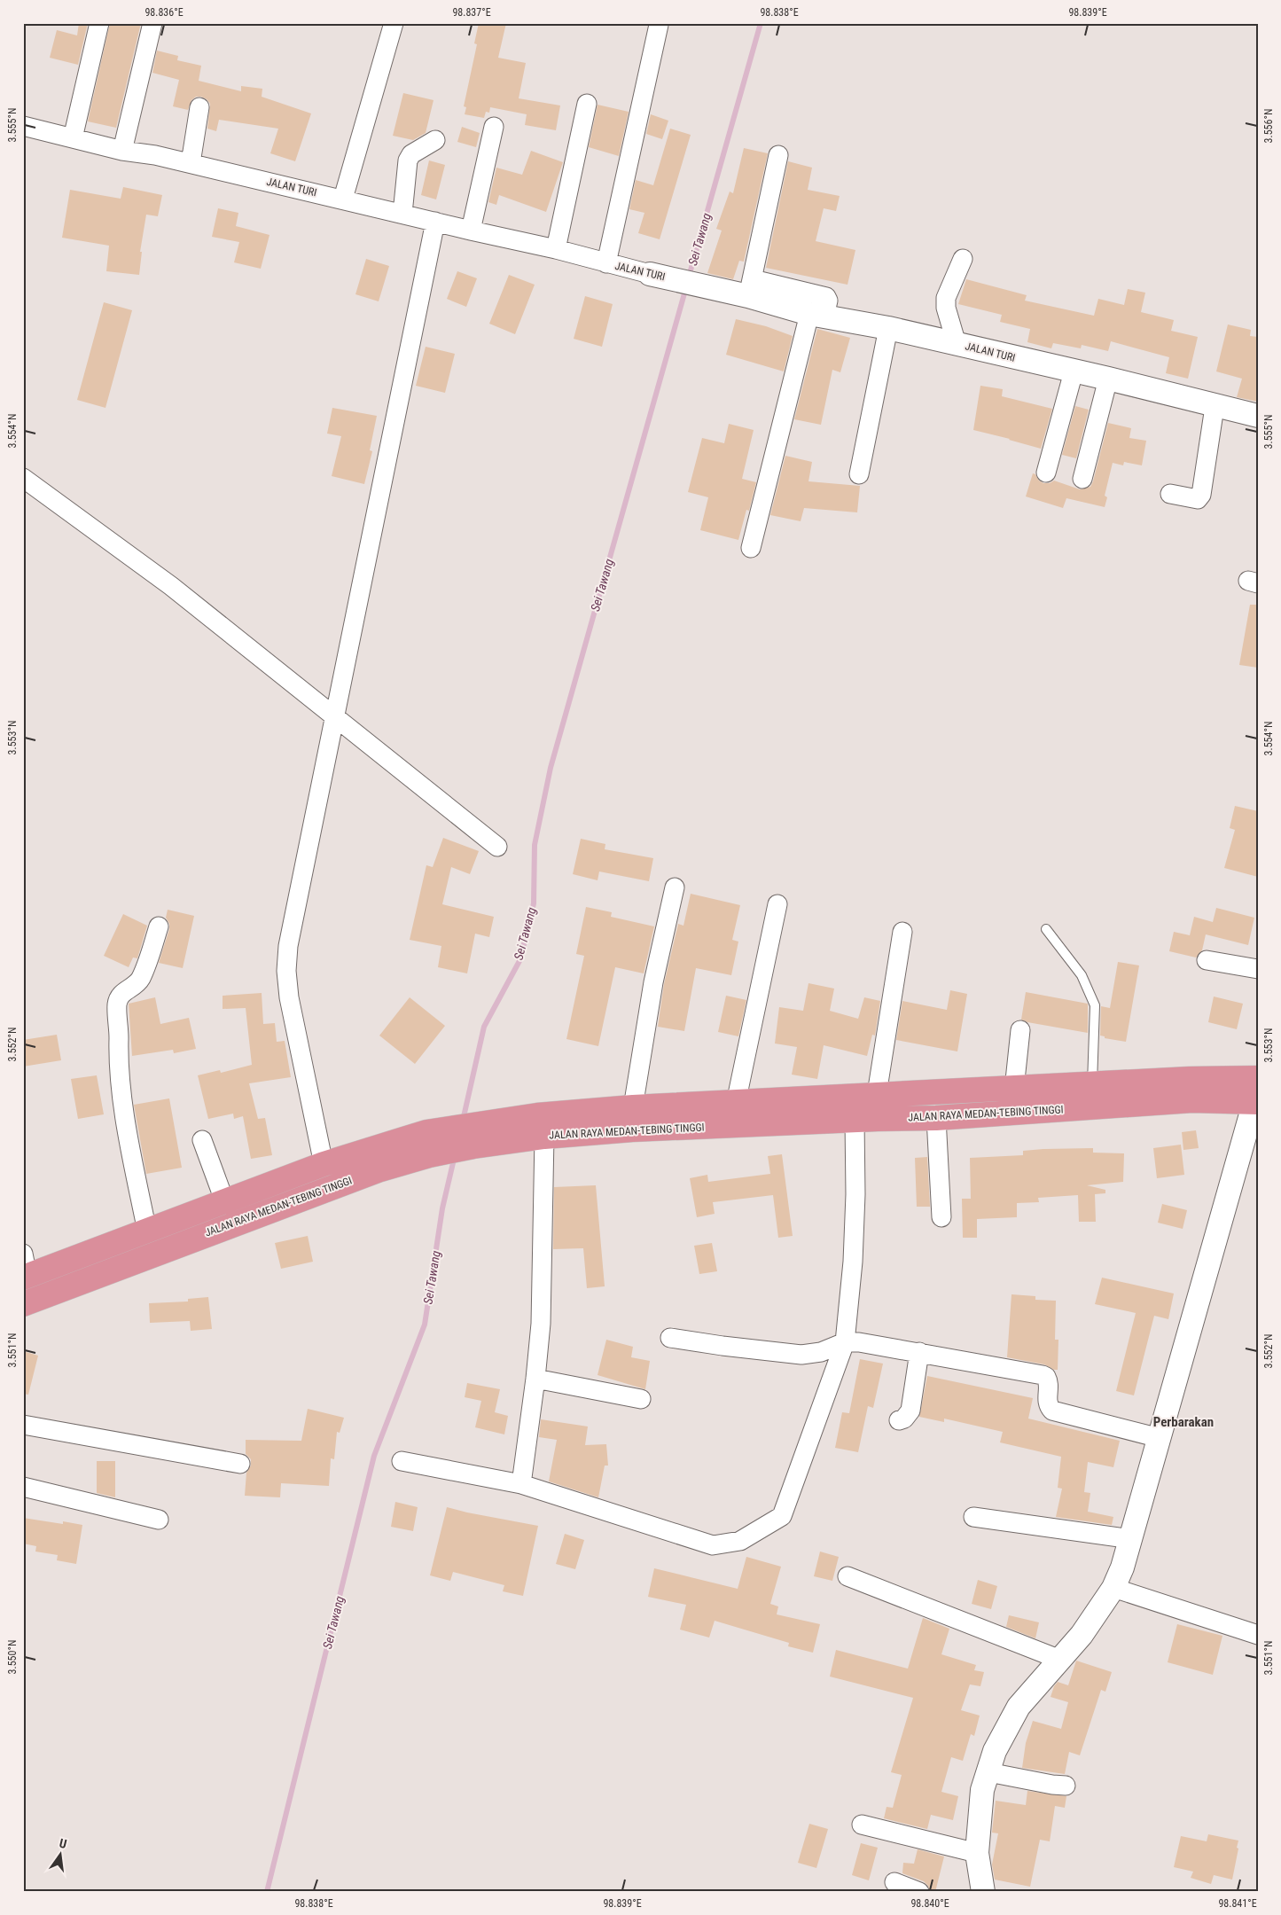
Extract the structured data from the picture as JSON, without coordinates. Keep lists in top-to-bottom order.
{
  "streets": {
    "highway": ["JALAN RAYA MEDAN-TEBING TINGGI"],
    "street": ["JALAN TURI"]
  },
  "districts": ["Perbarakan"],
  "water": ["Sei Tawang"],
  "north": "top",
  "coordinates": [
    "98.836°E",
    "98.837°E",
    "98.838°E",
    "98.839°E",
    "3.555°N",
    "3.556°N",
    "3.554°N",
    "3.553°N",
    "3.552°N",
    "3.551°N",
    "3.550°N",
    "98.840°E",
    "98.841°E"
  ]
}
